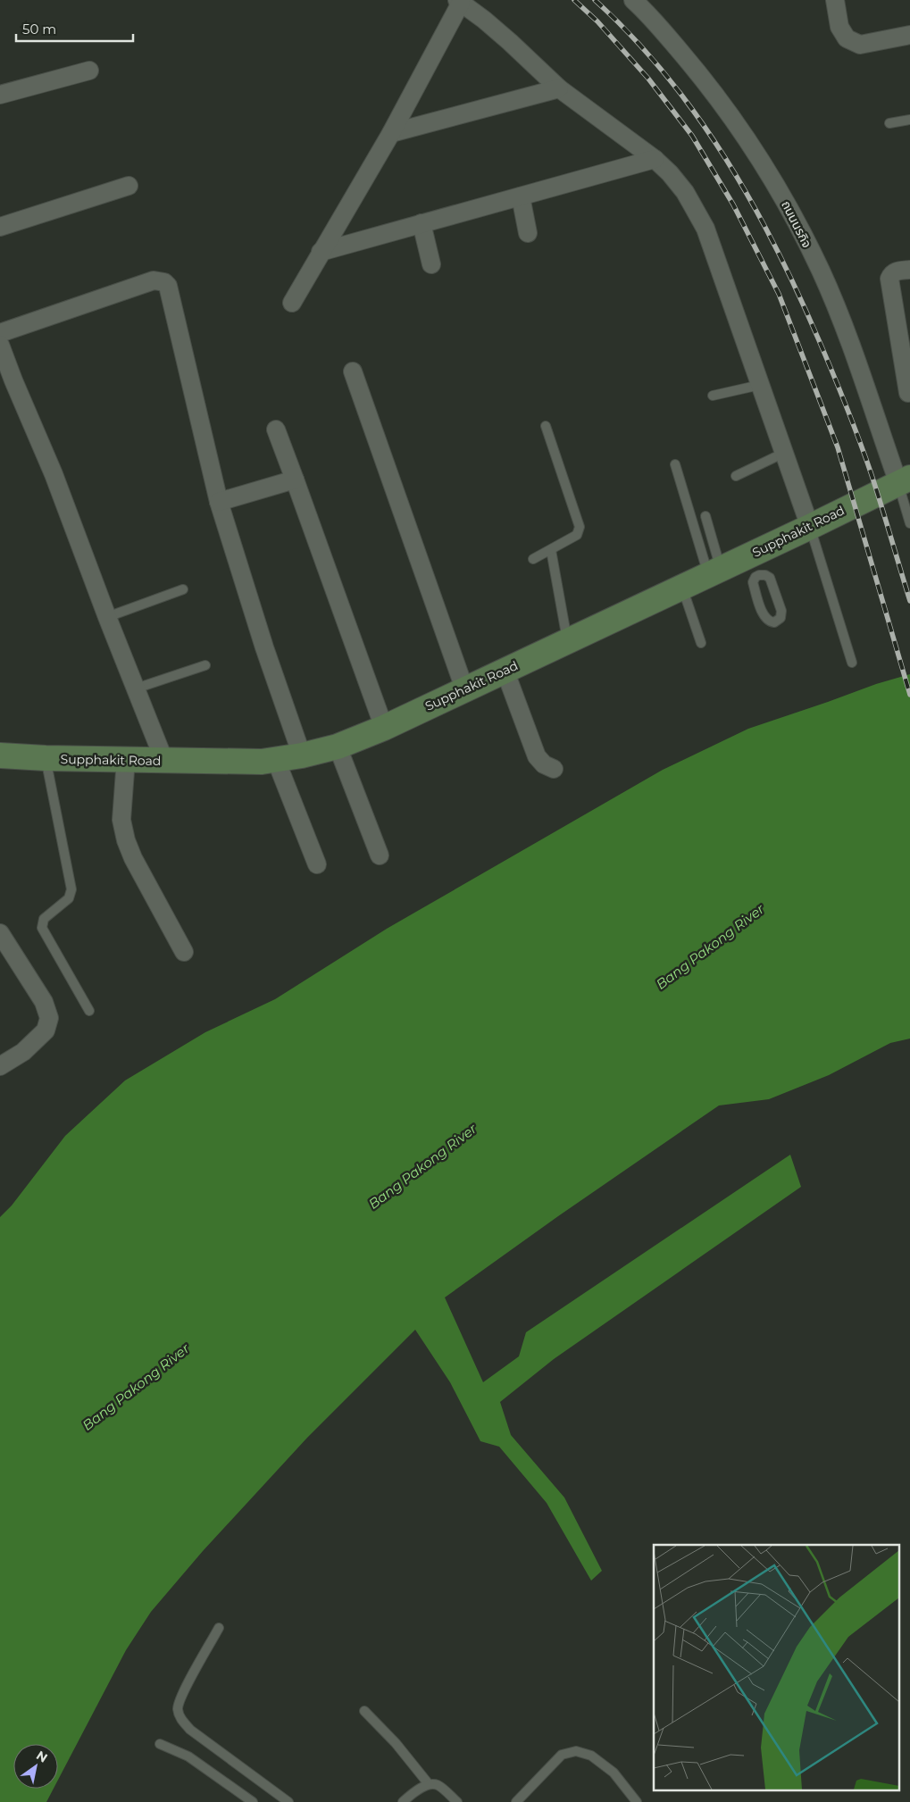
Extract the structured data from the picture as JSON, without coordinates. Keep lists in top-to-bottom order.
{
  "streets": {
    "main road": ["Supphakit Road"],
    "street": ["ถนนนรกิจ"]
  },
  "crossings": [
    ["ถนนนรกิจ", "Supphakit Road"]
  ],
  "water": ["Bang Pakong River"],
  "scale_bar": "50 m",
  "north": "top right"
}
